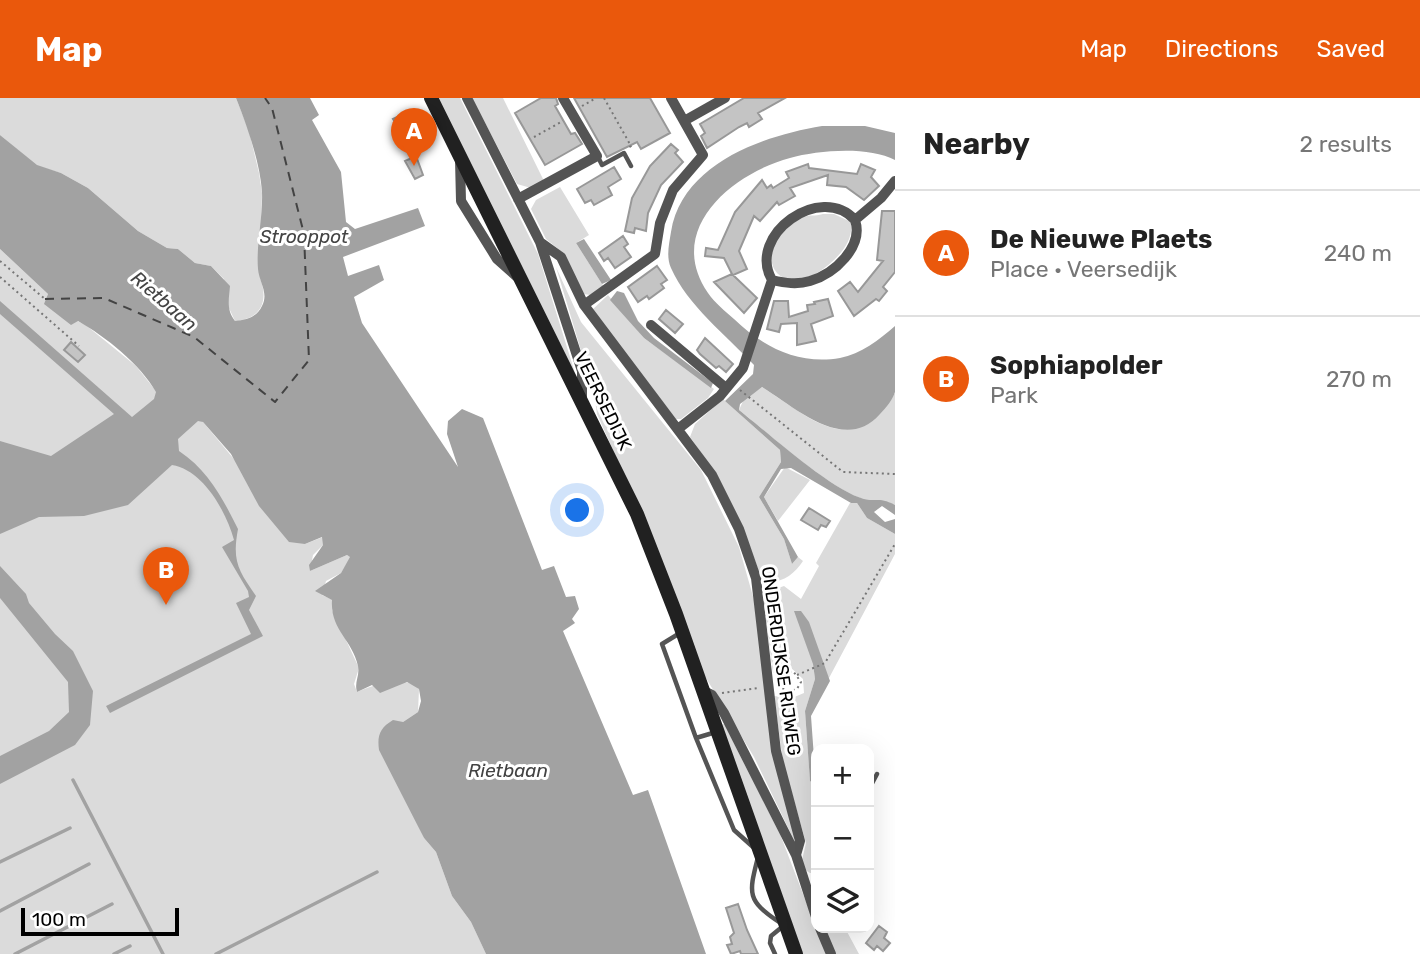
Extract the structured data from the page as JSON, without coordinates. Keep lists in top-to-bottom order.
{
  "streets": {
    "main road": ["VEERSEDIJK"],
    "street": ["ONDERDIJKSE RIJWEG"]
  },
  "crossings": [
    ["VEERSEDIJK", "ONDERDIJKSE RIJWEG"]
  ],
  "water": ["Strooppot", "Rietbaan"],
  "scale_bar": "100 m",
  "page": {
    "header": "Map",
    "nav": ["Map", "Directions", "Saved"],
    "heading": ["Nearby", "2 results"],
    "pins": ["A", "B"],
    "list": [
      {
        "mark": "A",
        "name": "De Nieuwe Plaets",
        "note": "Place · Veersedijk",
        "value": "240 m"
      },
      {
        "mark": "B",
        "name": "Sophiapolder",
        "note": "Park",
        "value": "270 m"
      }
    ],
    "map_buttons": ["+", "−"],
    "scale": "100 m"
  }
}
